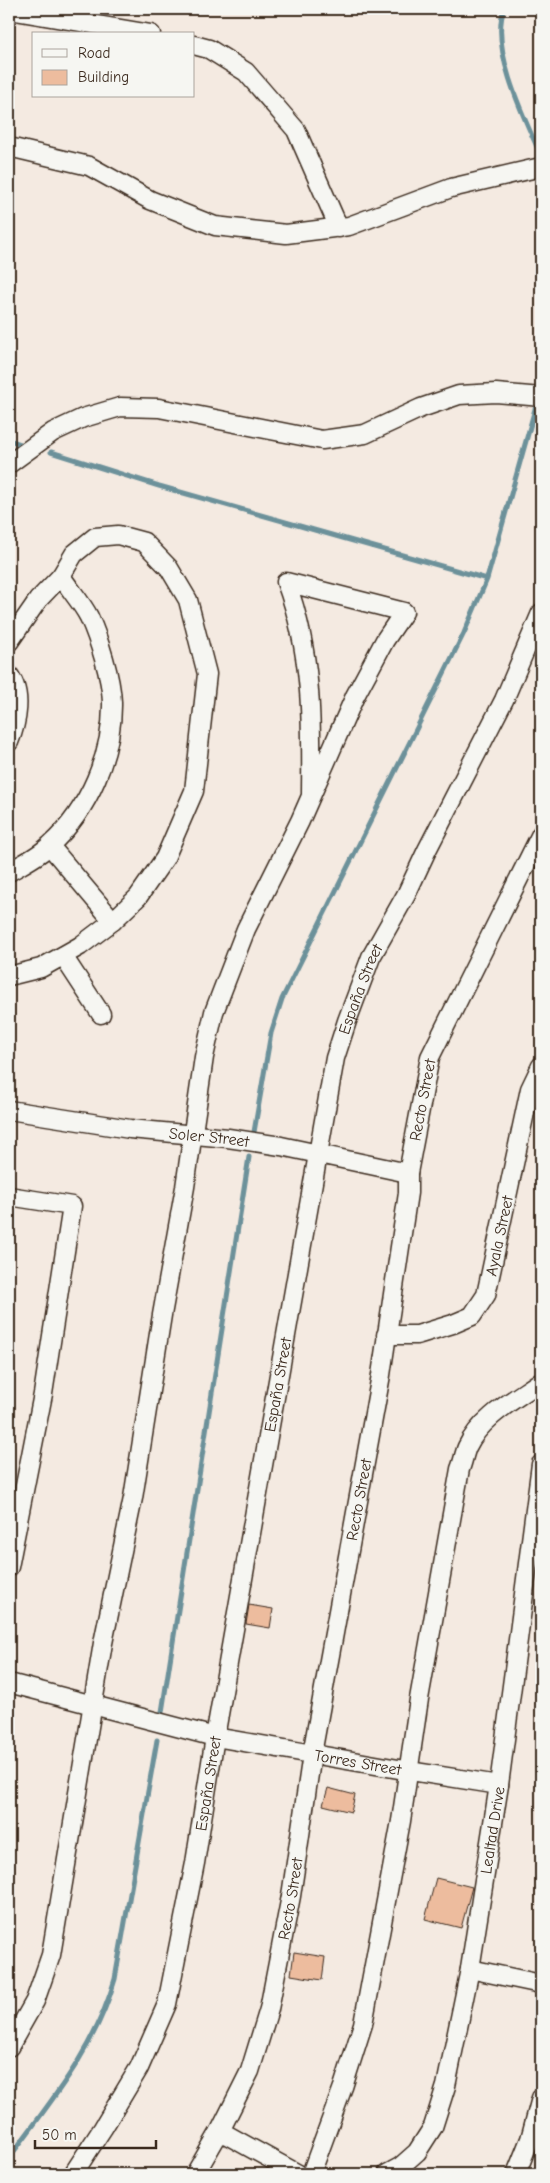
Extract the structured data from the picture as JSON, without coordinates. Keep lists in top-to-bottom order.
{
  "streets": {
    "street": [
      "España Street",
      "Recto Street",
      "Soler Street",
      "Ayala Street",
      "Torres Street",
      "Lealtad Drive"
    ]
  },
  "crossings": [
    ["España Street", "Soler Street"],
    ["España Street", "Torres Street"],
    ["Recto Street", "Soler Street"],
    ["Recto Street", "Ayala Street"],
    ["Recto Street", "Torres Street"],
    ["Torres Street", "Lealtad Drive"]
  ],
  "legend": ["Road", "Building"],
  "scale_bar": "50 m"
}
